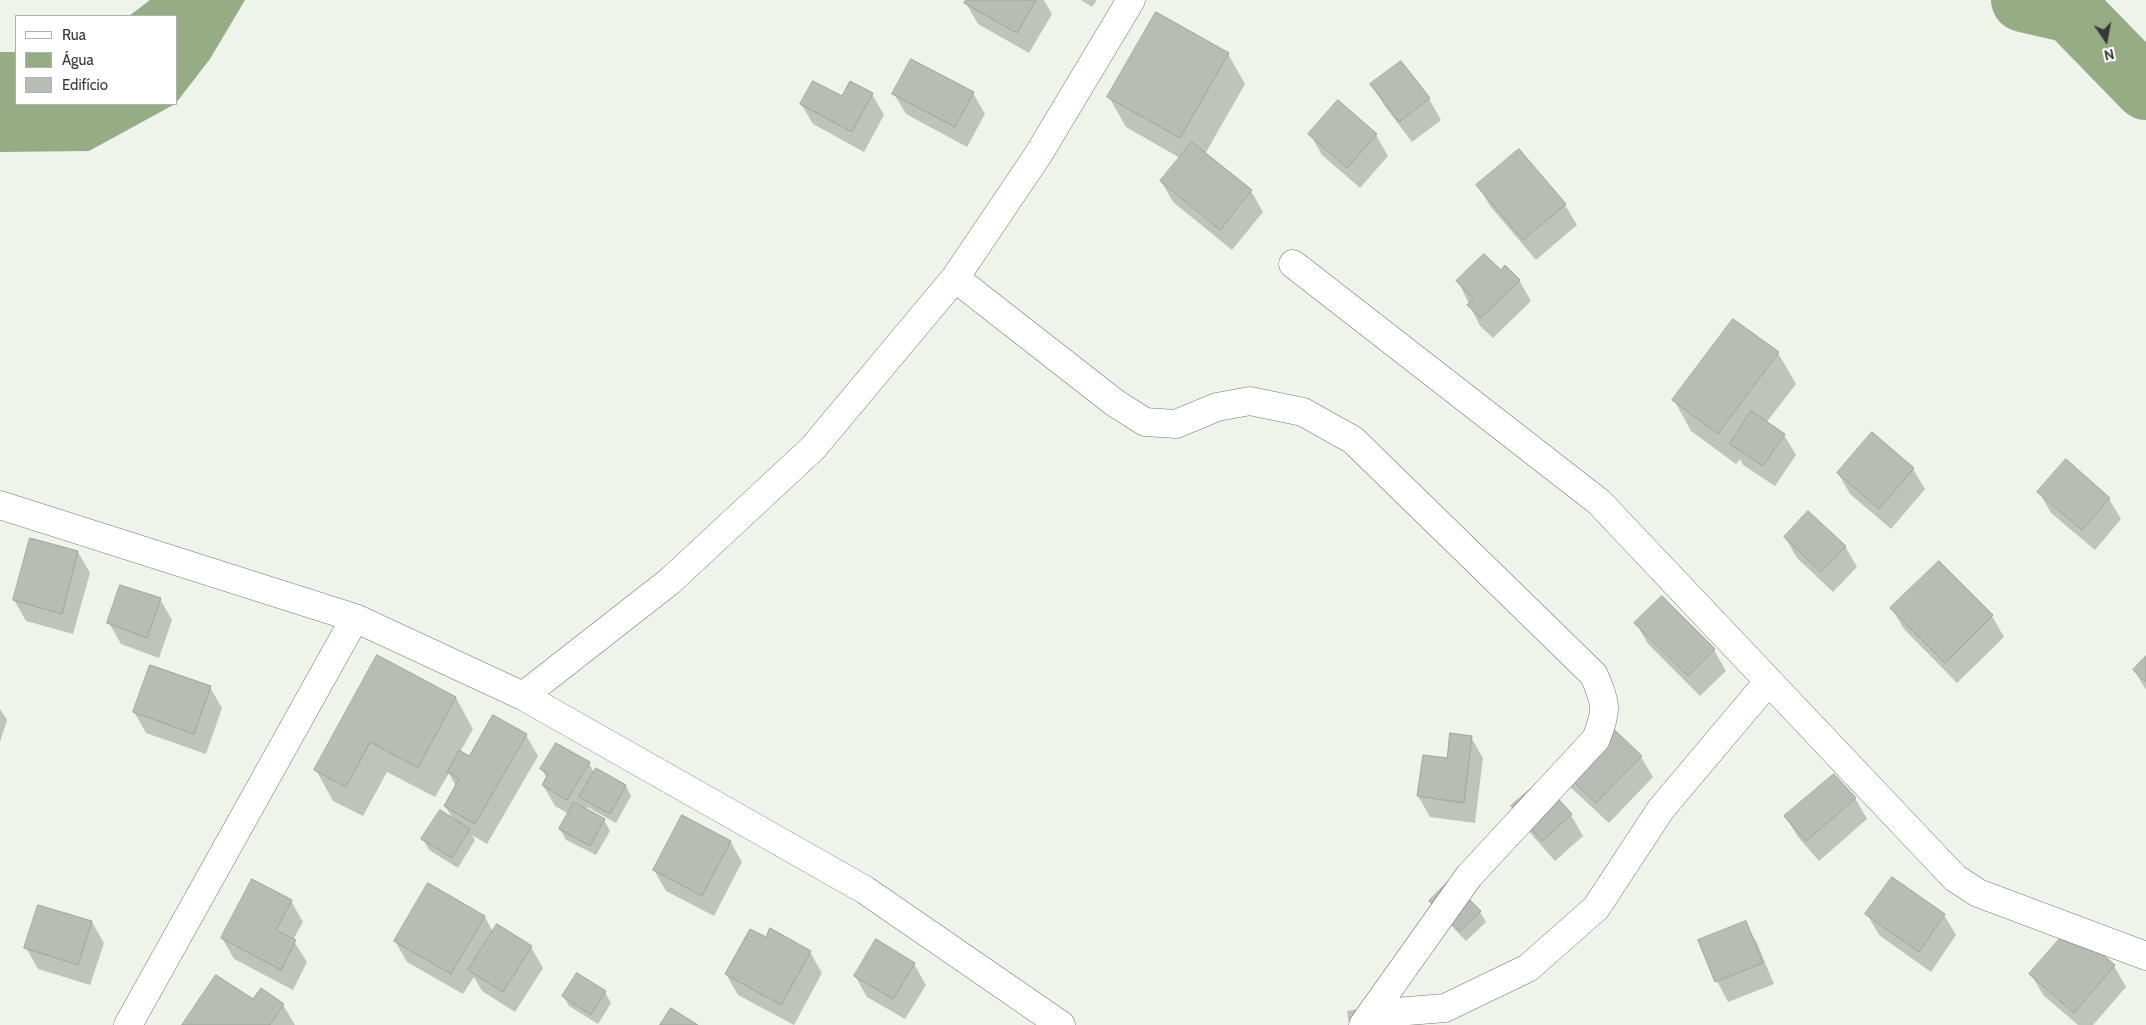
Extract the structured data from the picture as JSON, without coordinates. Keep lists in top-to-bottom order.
{
  "legend": ["Rua", "Água", "Edifício"],
  "north": "bottom"
}
